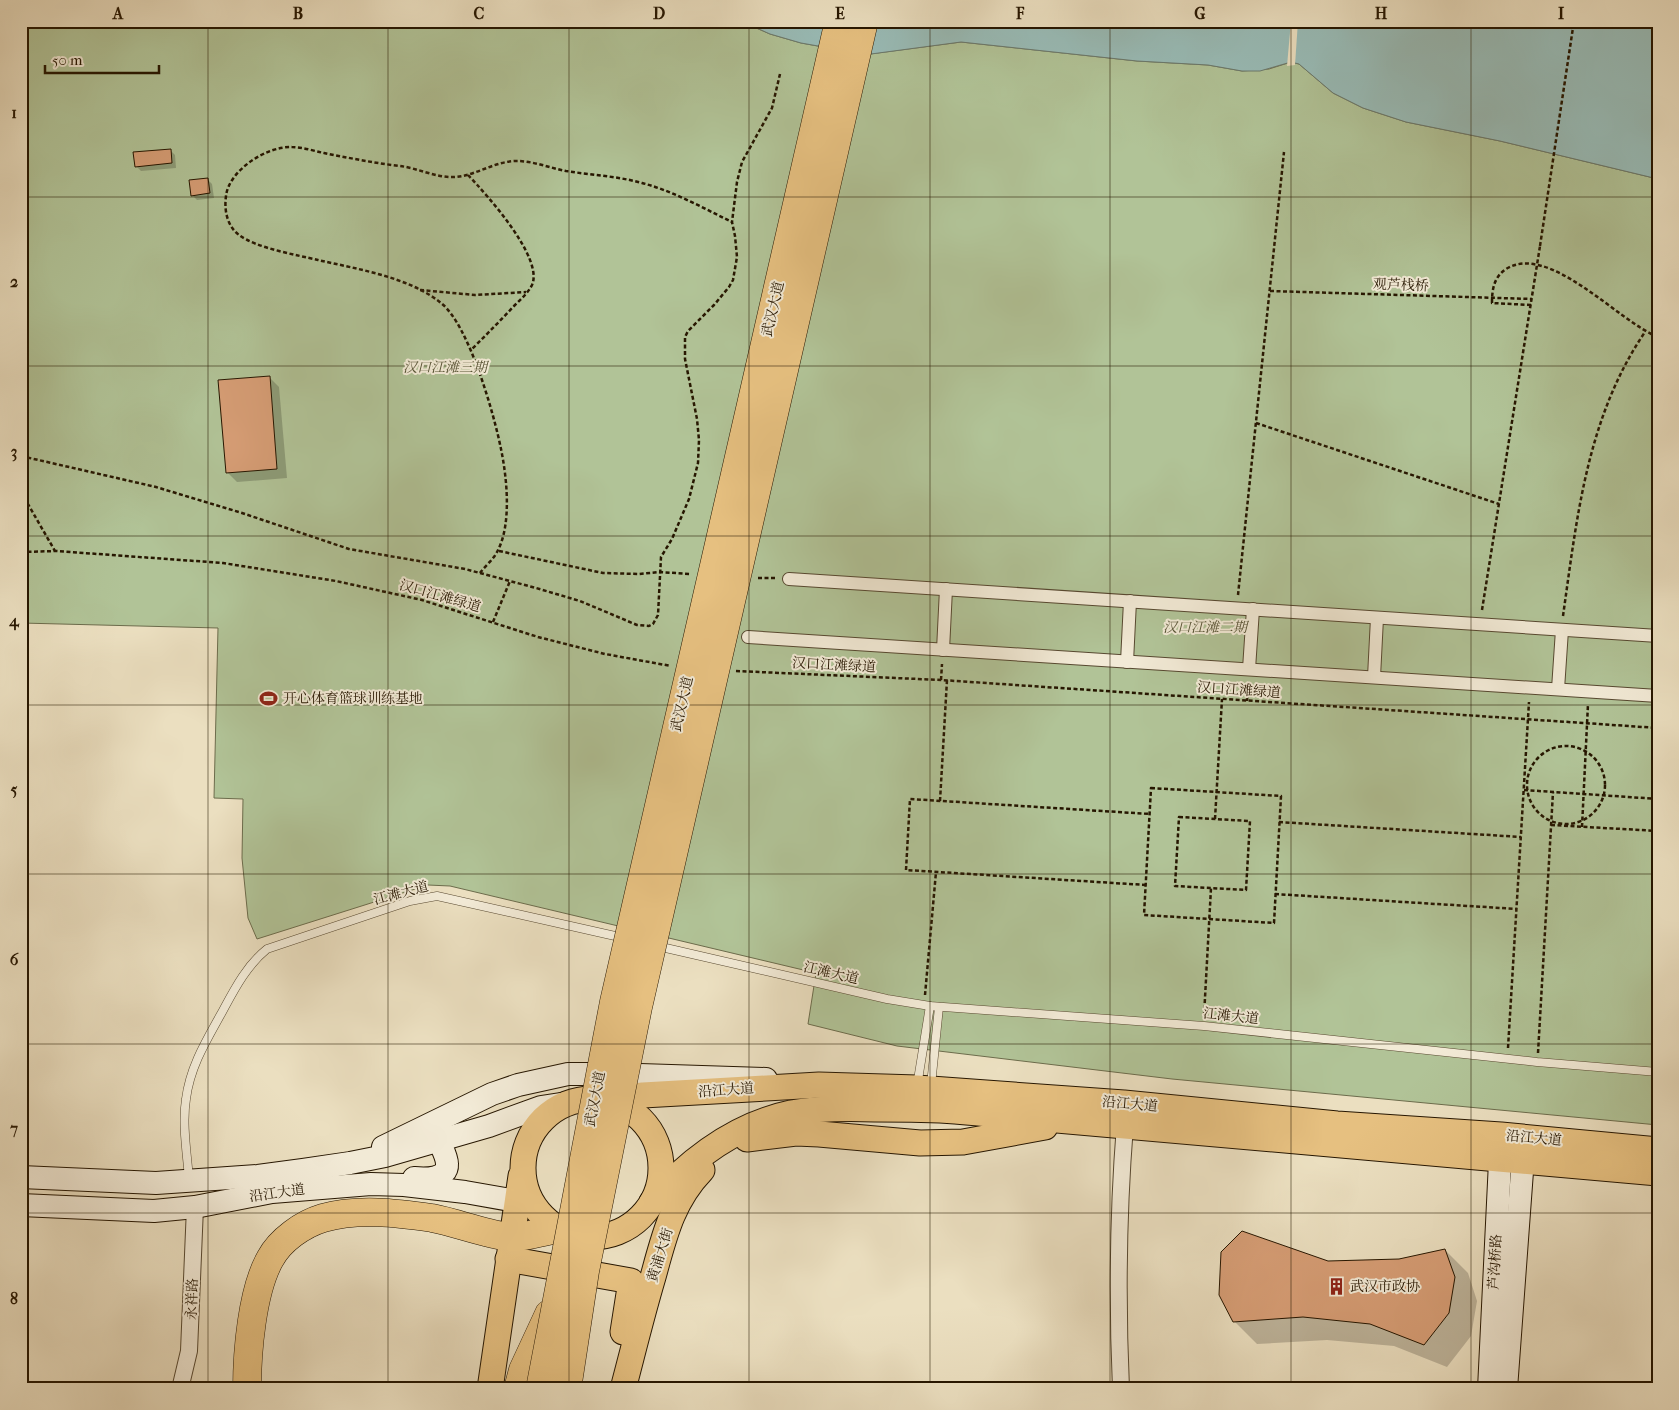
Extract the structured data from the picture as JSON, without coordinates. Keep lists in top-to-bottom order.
{
  "streets": {
    "highway": ["武汉大道"],
    "main road": ["沿江大道", "黄浦大街", "芦沟桥路"],
    "street": ["永祥路"],
    "lane": ["江滩大道"],
    "path": ["观芦栈桥", "汉口江滩绿道"]
  },
  "crossings": [
    ["江滩大道", "沿江大道"],
    ["沿江大道", "芦沟桥路"],
    ["沿江大道", "永祥路"]
  ],
  "parks": ["汉口江滩三期", "汉口江滩二期"],
  "places": {
    "sports": ["开心体育篮球训练基地"],
    "building": ["武汉市政协"]
  },
  "scale_bar": "50 m",
  "grid": {
    "columns": [
      "A",
      "B",
      "C",
      "D",
      "E",
      "F",
      "G",
      "H",
      "I"
    ],
    "rows": [
      "1",
      "2",
      "3",
      "4",
      "5",
      "6",
      "7",
      "8"
    ]
  }
}
